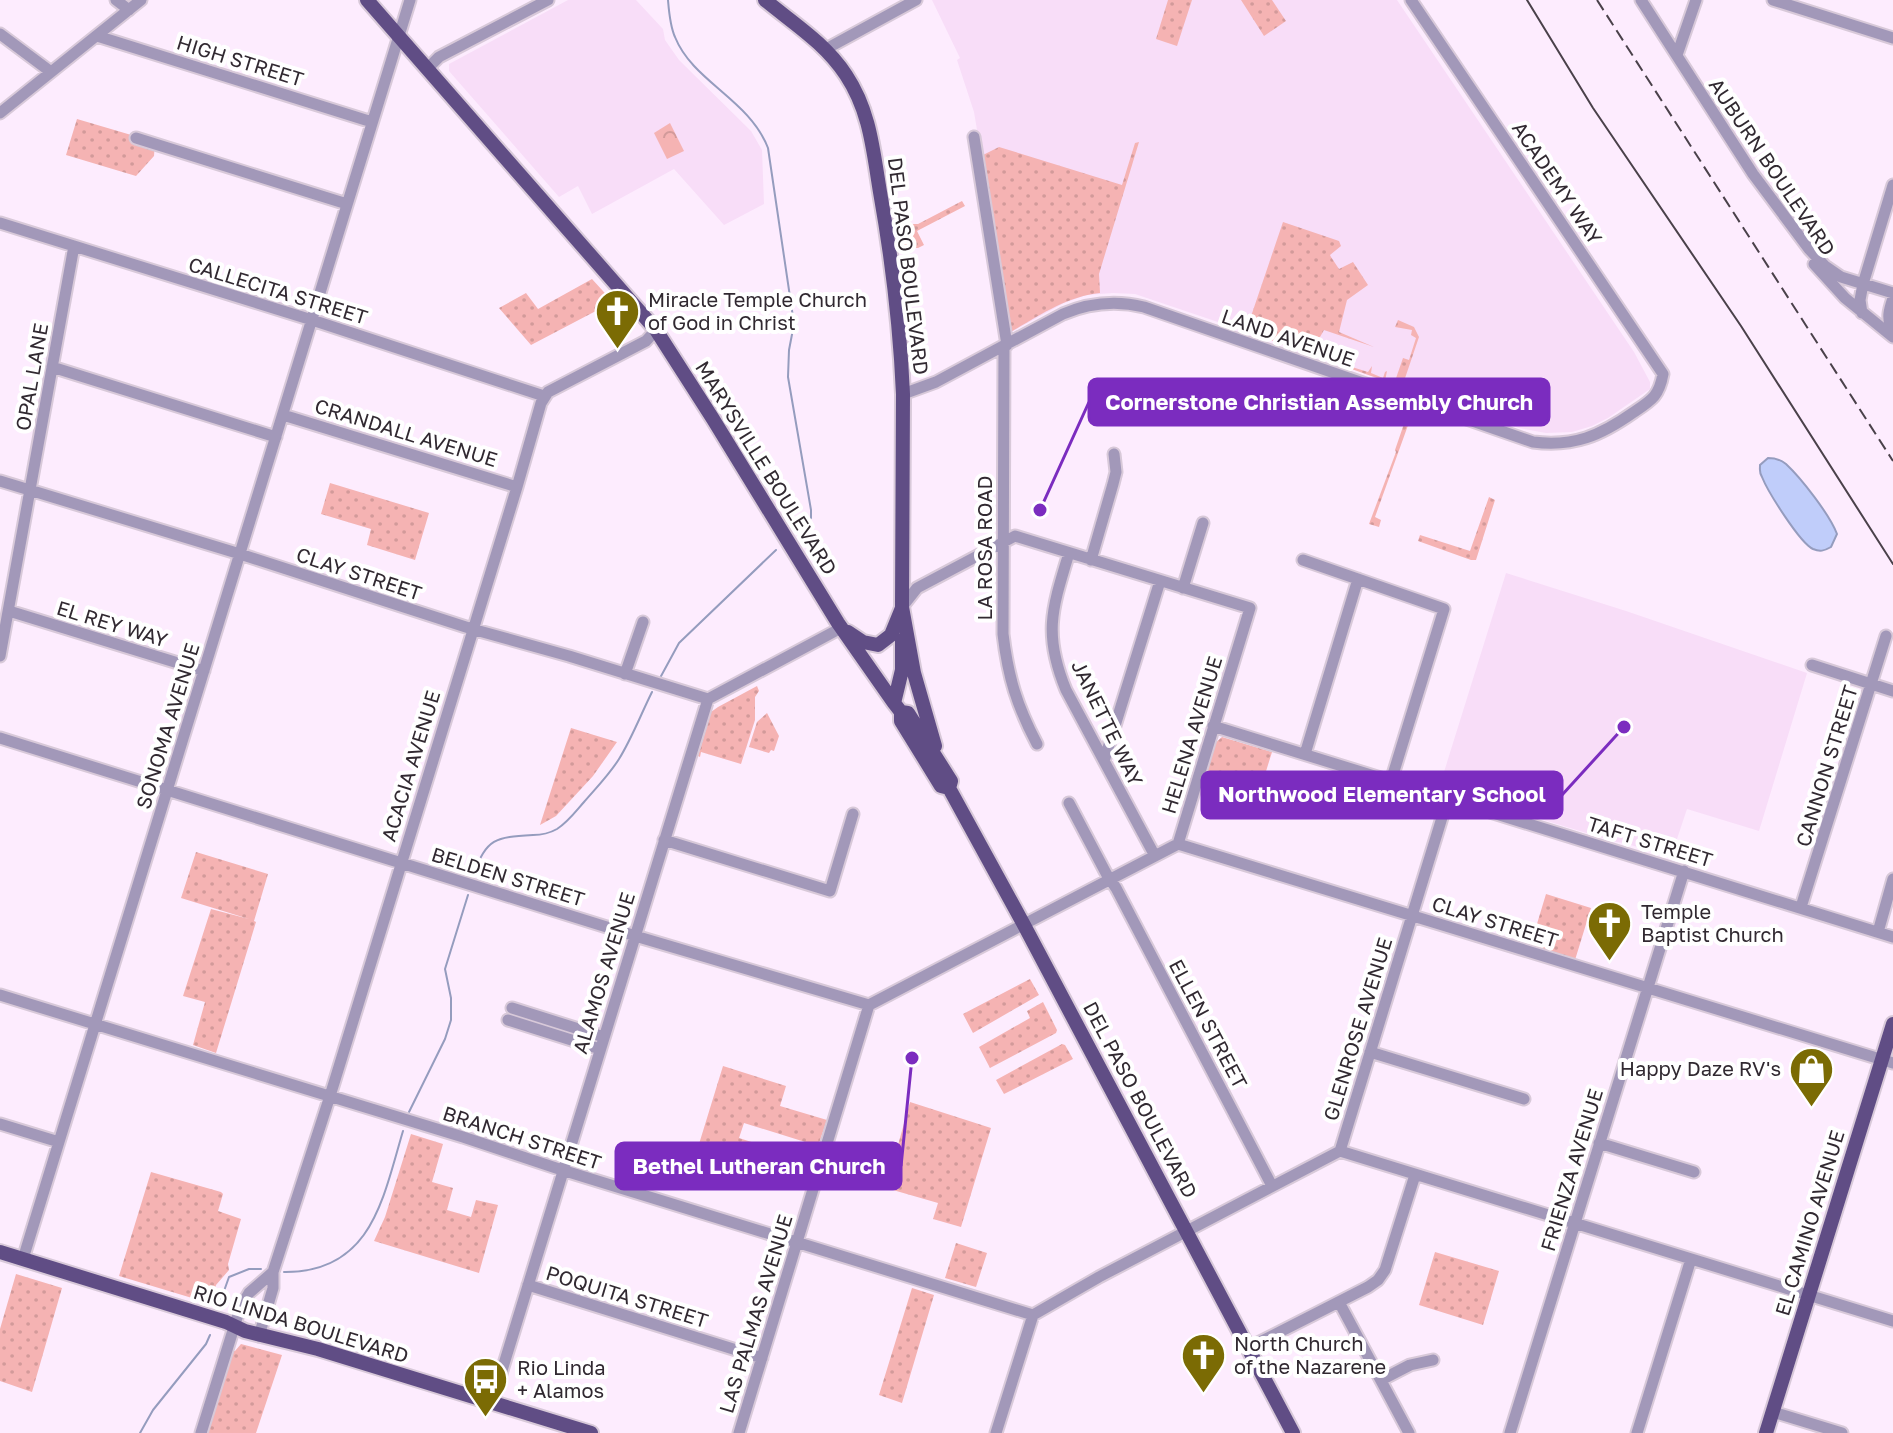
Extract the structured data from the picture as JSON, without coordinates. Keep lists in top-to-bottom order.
{
  "streets": {
    "main road": [
      "DEL PASO BOULEVARD",
      "MARYSVILLE BOULEVARD",
      "EL CAMINO AVENUE",
      "RIO LINDA BOULEVARD"
    ],
    "street": [
      "HIGH STREET",
      "AUBURN BOULEVARD",
      "ACADEMY WAY",
      "CALLECITA STREET",
      "LAND AVENUE",
      "OPAL LANE",
      "CRANDALL AVENUE",
      "LA ROSA ROAD",
      "CLAY STREET",
      "EL REY WAY",
      "JANETTE WAY",
      "SONOMA AVENUE",
      "HELENA AVENUE",
      "ACACIA AVENUE",
      "CANNON STREET",
      "TAFT STREET",
      "BELDEN STREET",
      "ALAMOS AVENUE",
      "ELLEN STREET",
      "GLENROSE AVENUE",
      "BRANCH STREET",
      "FRIENZA AVENUE",
      "POQUITA STREET",
      "LAS PALMAS AVENUE"
    ]
  },
  "crossings": [
    ["HIGH STREET", "SONOMA AVENUE"],
    ["ACADEMY WAY", "LAND AVENUE"],
    ["DEL PASO BOULEVARD", "LAND AVENUE"],
    ["DEL PASO BOULEVARD", "MARYSVILLE BOULEVARD"],
    ["DEL PASO BOULEVARD", "HELENA AVENUE"],
    ["DEL PASO BOULEVARD", "GLENROSE AVENUE"],
    ["CALLECITA STREET", "OPAL LANE"],
    ["CALLECITA STREET", "SONOMA AVENUE"],
    ["CALLECITA STREET", "ACACIA AVENUE"],
    ["LAND AVENUE", "LA ROSA ROAD"],
    ["OPAL LANE", "CLAY STREET"],
    ["OPAL LANE", "EL REY WAY"],
    ["CRANDALL AVENUE", "SONOMA AVENUE"],
    ["CRANDALL AVENUE", "ACACIA AVENUE"],
    ["MARYSVILLE BOULEVARD", "SONOMA AVENUE"],
    ["CLAY STREET", "SONOMA AVENUE"],
    ["CLAY STREET", "HELENA AVENUE"],
    ["CLAY STREET", "ACACIA AVENUE"],
    ["CLAY STREET", "ALAMOS AVENUE"],
    ["CLAY STREET", "GLENROSE AVENUE"],
    ["CLAY STREET", "FRIENZA AVENUE"],
    ["CLAY STREET", "EL CAMINO AVENUE"],
    ["EL REY WAY", "SONOMA AVENUE"],
    ["JANETTE WAY", "HELENA AVENUE"],
    ["SONOMA AVENUE", "BELDEN STREET"],
    ["SONOMA AVENUE", "BRANCH STREET"],
    ["SONOMA AVENUE", "RIO LINDA BOULEVARD"],
    ["HELENA AVENUE", "TAFT STREET"],
    ["HELENA AVENUE", "ELLEN STREET"],
    ["ACACIA AVENUE", "BELDEN STREET"],
    ["ACACIA AVENUE", "BRANCH STREET"],
    ["ACACIA AVENUE", "RIO LINDA BOULEVARD"],
    ["CANNON STREET", "TAFT STREET"],
    ["TAFT STREET", "GLENROSE AVENUE"],
    ["TAFT STREET", "FRIENZA AVENUE"],
    ["BELDEN STREET", "ALAMOS AVENUE"],
    ["BELDEN STREET", "LAS PALMAS AVENUE"],
    ["ALAMOS AVENUE", "BRANCH STREET"],
    ["ALAMOS AVENUE", "POQUITA STREET"],
    ["ALAMOS AVENUE", "RIO LINDA BOULEVARD"],
    ["ELLEN STREET", "GLENROSE AVENUE"],
    ["GLENROSE AVENUE", "BRANCH STREET"],
    ["BRANCH STREET", "LAS PALMAS AVENUE"],
    ["POQUITA STREET", "LAS PALMAS AVENUE"]
  ],
  "places": {
    "church": ["Miracle Temple Church of God in Christ", "Temple Baptist Church", "North Church of the Nazarene"],
    "other": ["Cornerstone Christian Assembly Church", "Northwood Elementary School", "Bethel Lutheran Church"],
    "shop": ["Happy Daze RV's"],
    "bus stop": ["Rio Linda + Alamos"]
  }
}
